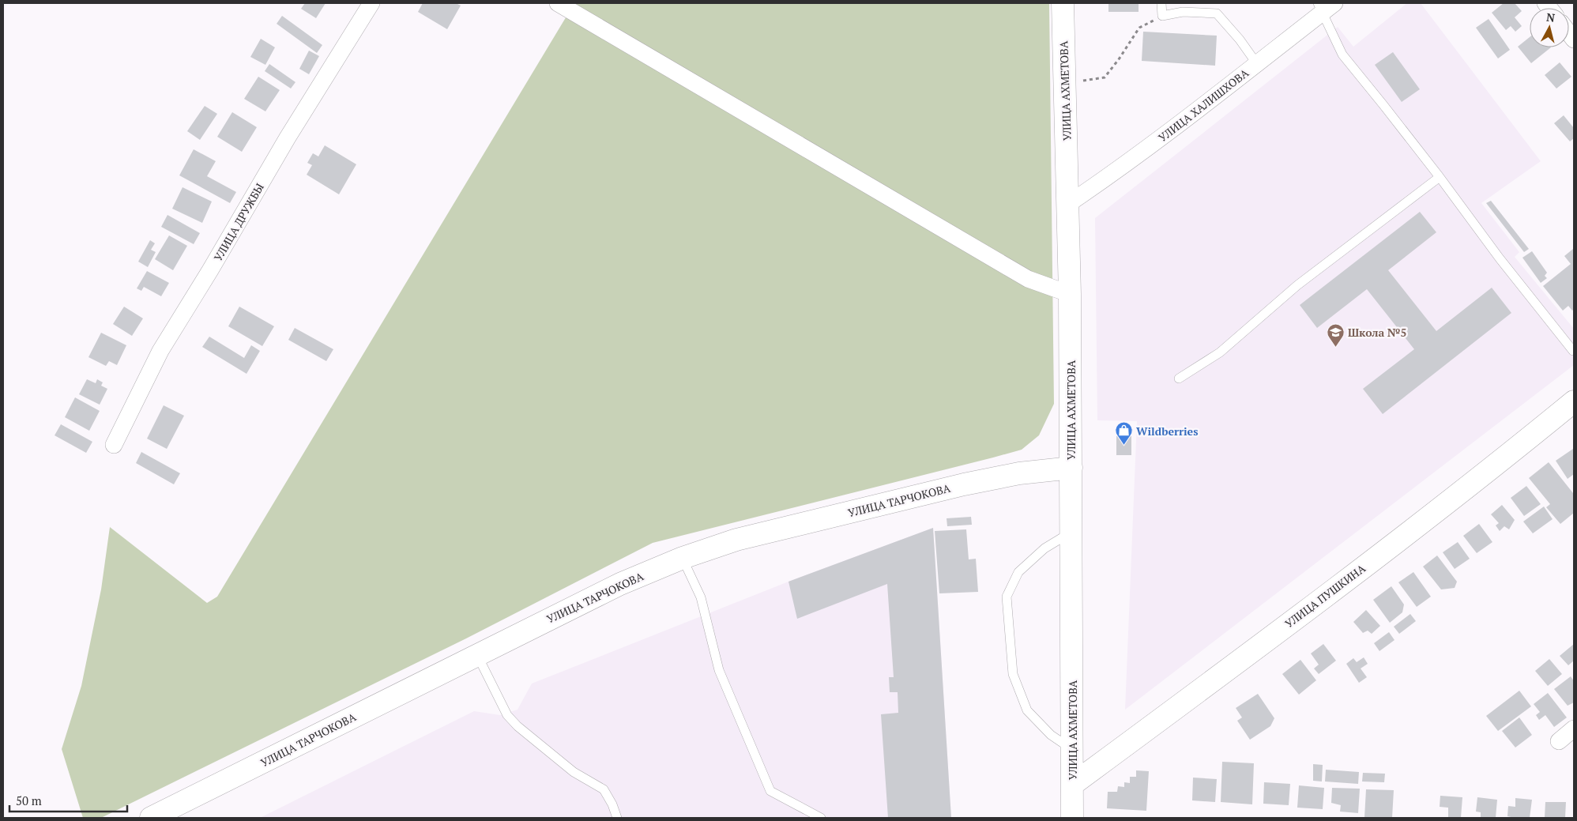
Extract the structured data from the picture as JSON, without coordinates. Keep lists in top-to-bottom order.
{
  "streets": {
    "main road": ["УЛИЦА АХМЕТОВА", "УЛИЦА ТАРЧОКОВА", "УЛИЦА ПУШКИНА"],
    "street": ["УЛИЦА ХАЛИШХОВА", "УЛИЦА ДРУЖБЫ"]
  },
  "crossings": [
    ["УЛИЦА АХМЕТОВА", "УЛИЦА ХАЛИШХОВА"],
    ["УЛИЦА АХМЕТОВА", "УЛИЦА ТАРЧОКОВА"],
    ["УЛИЦА АХМЕТОВА", "УЛИЦА ПУШКИНА"]
  ],
  "places": {
    "school or university": ["Школа №5"],
    "shop": ["Wildberries"]
  },
  "scale_bar": "50 m",
  "north": "top"
}
